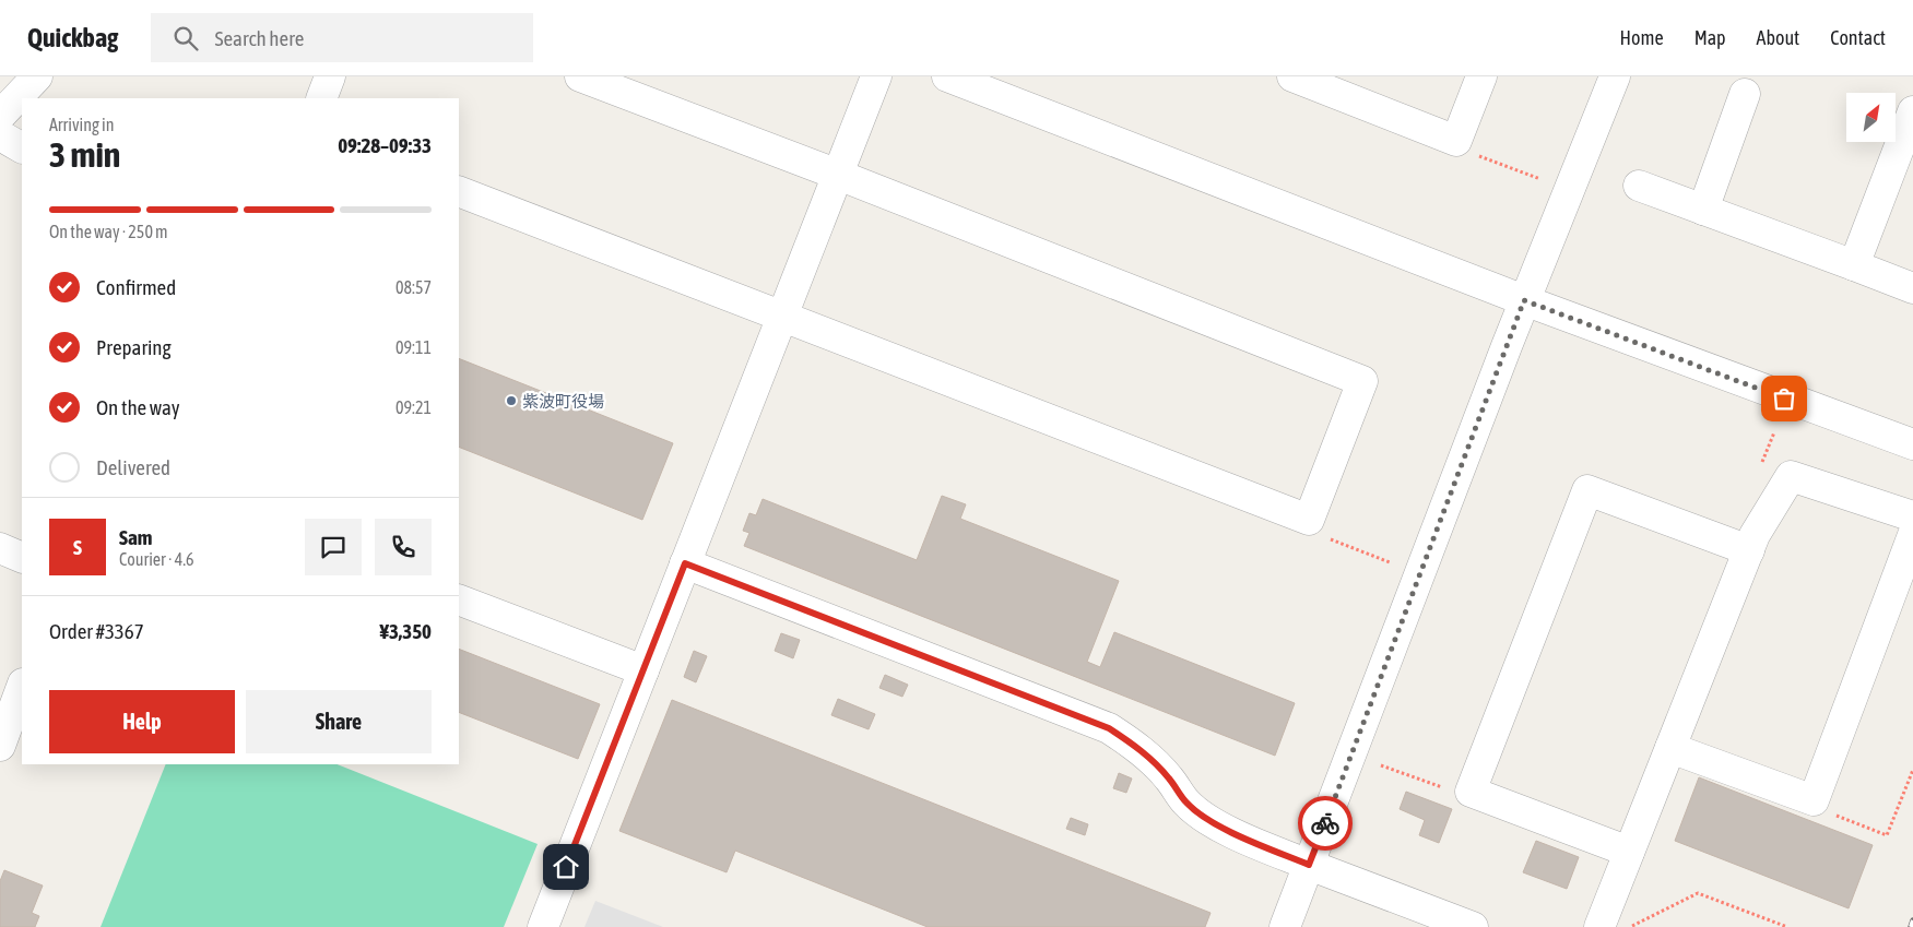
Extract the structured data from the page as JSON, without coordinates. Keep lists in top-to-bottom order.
{
  "places": ["紫波町役場"],
  "north": "top right",
  "page": {
    "header": "Quickbag",
    "search": "Search here",
    "nav": [
      "Home",
      "Map",
      "About",
      "Contact"
    ],
    "heading": ["3 min", "Arriving in", "09:28–09:33"],
    "panel": [
      "Sam",
      "Courier · 4.6",
      "Order #3367",
      "¥3,350"
    ],
    "bar": "On the way · 250 m",
    "list": [
      ["Confirmed", "08:57"],
      ["Preparing", "09:11"],
      ["On the way", "09:21"],
      "Delivered"
    ],
    "round": "S",
    "buttons": ["Help", "Share"]
  }
}
